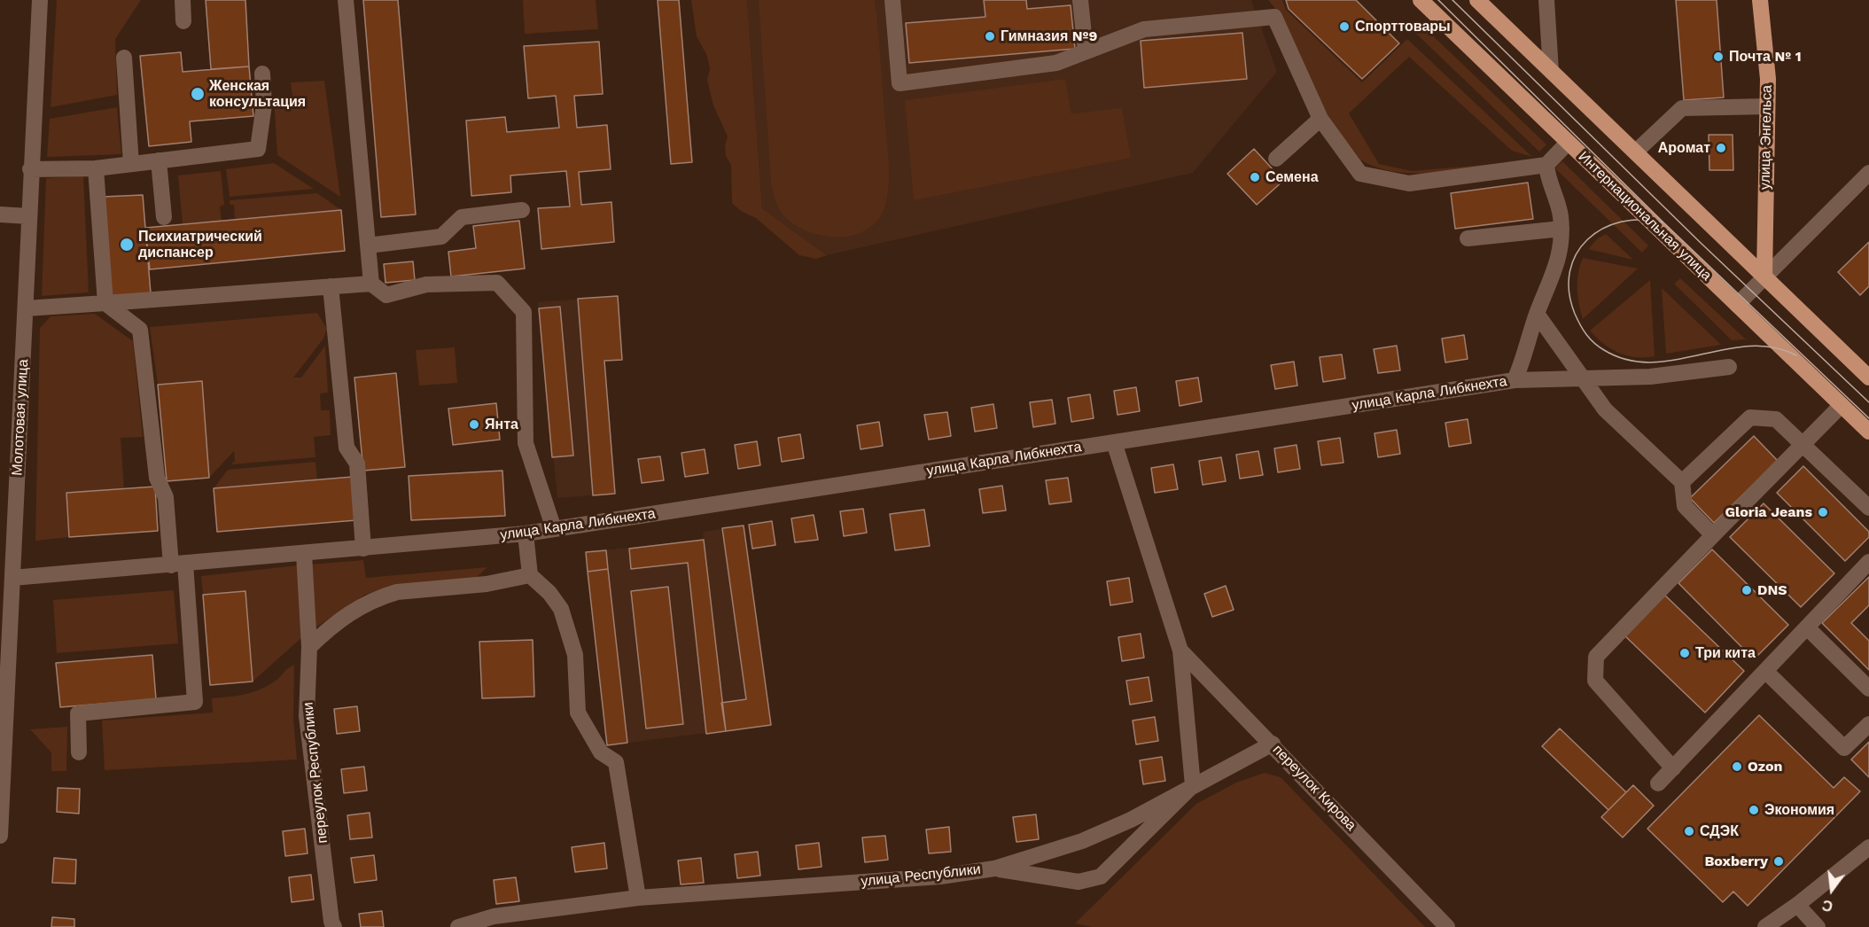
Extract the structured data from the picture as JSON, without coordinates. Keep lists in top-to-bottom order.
{
  "streets": {
    "main road": ["улица Энгельса", "Интернациональная улица"],
    "street": [
      "улица Карла Либкнехта",
      "Молотовая улица",
      "переулок Республики",
      "переулок Кирова",
      "улица Республики"
    ]
  },
  "crossings": [
    ["улица Карла Либкнехта", "Молотовая улица"],
    ["улица Карла Либкнехта", "переулок Республики"],
    ["улица Карла Либкнехта", "переулок Кирова"],
    ["переулок Кирова", "улица Республики"]
  ],
  "places": [
    "Спорттовары",
    "Гимназия №9",
    "Почта № 1",
    "Женская консультация",
    "Аромат",
    "Семена",
    "Психиатрический диспансер",
    "Янта",
    "Gloria Jeans",
    "DNS",
    "Три кита",
    "Ozon",
    "Экономия",
    "СДЭК",
    "Boxberry"
  ],
  "north": "bottom"
}
